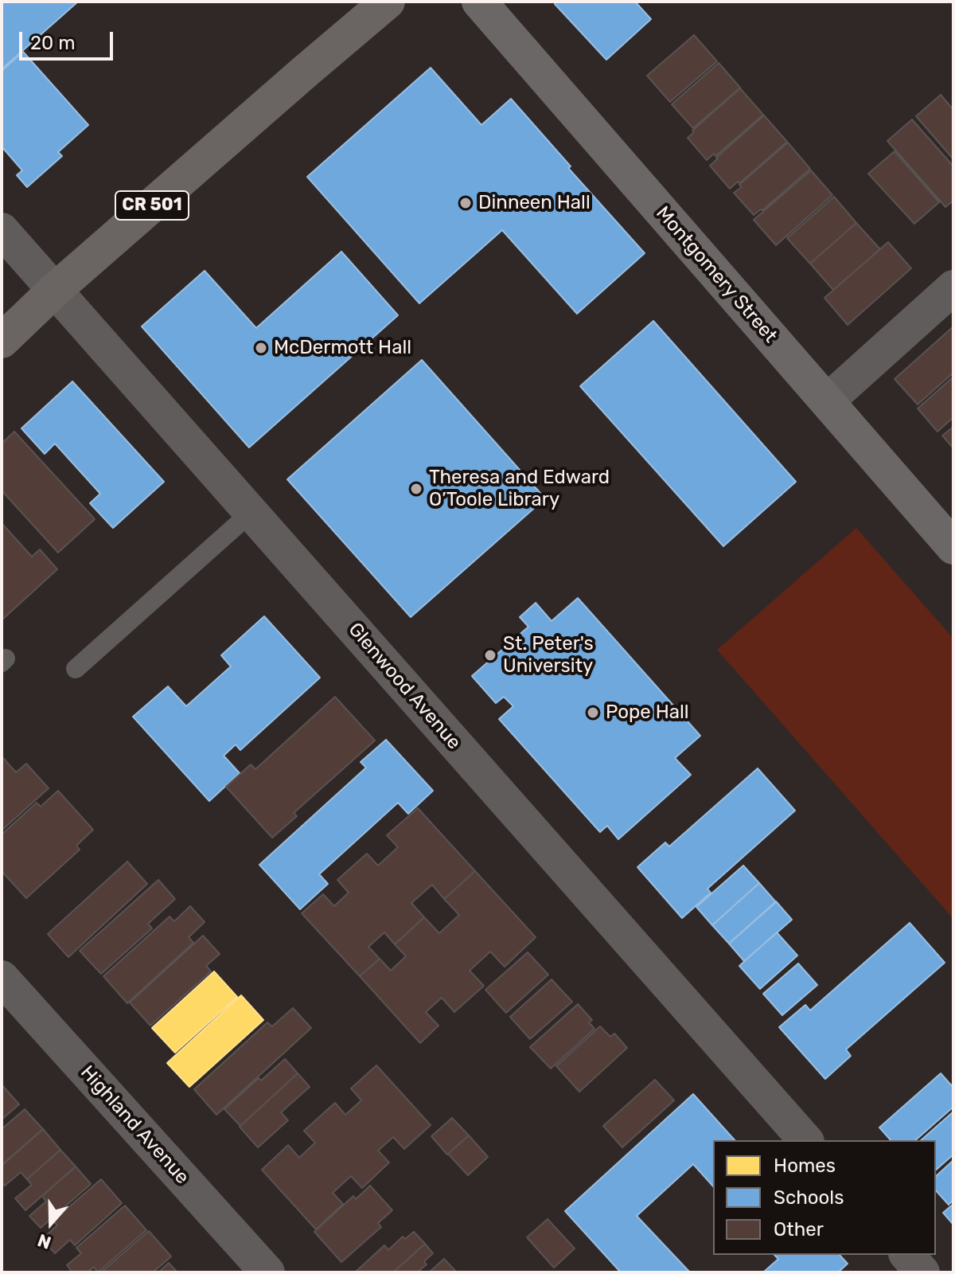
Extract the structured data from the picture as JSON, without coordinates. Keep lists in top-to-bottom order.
{
  "streets": {
    "main road": ["CR 501", "Montgomery Street"],
    "street": ["Glenwood Avenue", "Highland Avenue"]
  },
  "crossings": [
    ["CR 501", "Glenwood Avenue"]
  ],
  "places": [
    "Dinneen Hall",
    "McDermott Hall",
    "Theresa and Edward O’Toole Library",
    "St. Peter's University",
    "Pope Hall"
  ],
  "legend": ["Homes", "Schools", "Other"],
  "scale_bar": "20 m",
  "north": "bottom"
}
